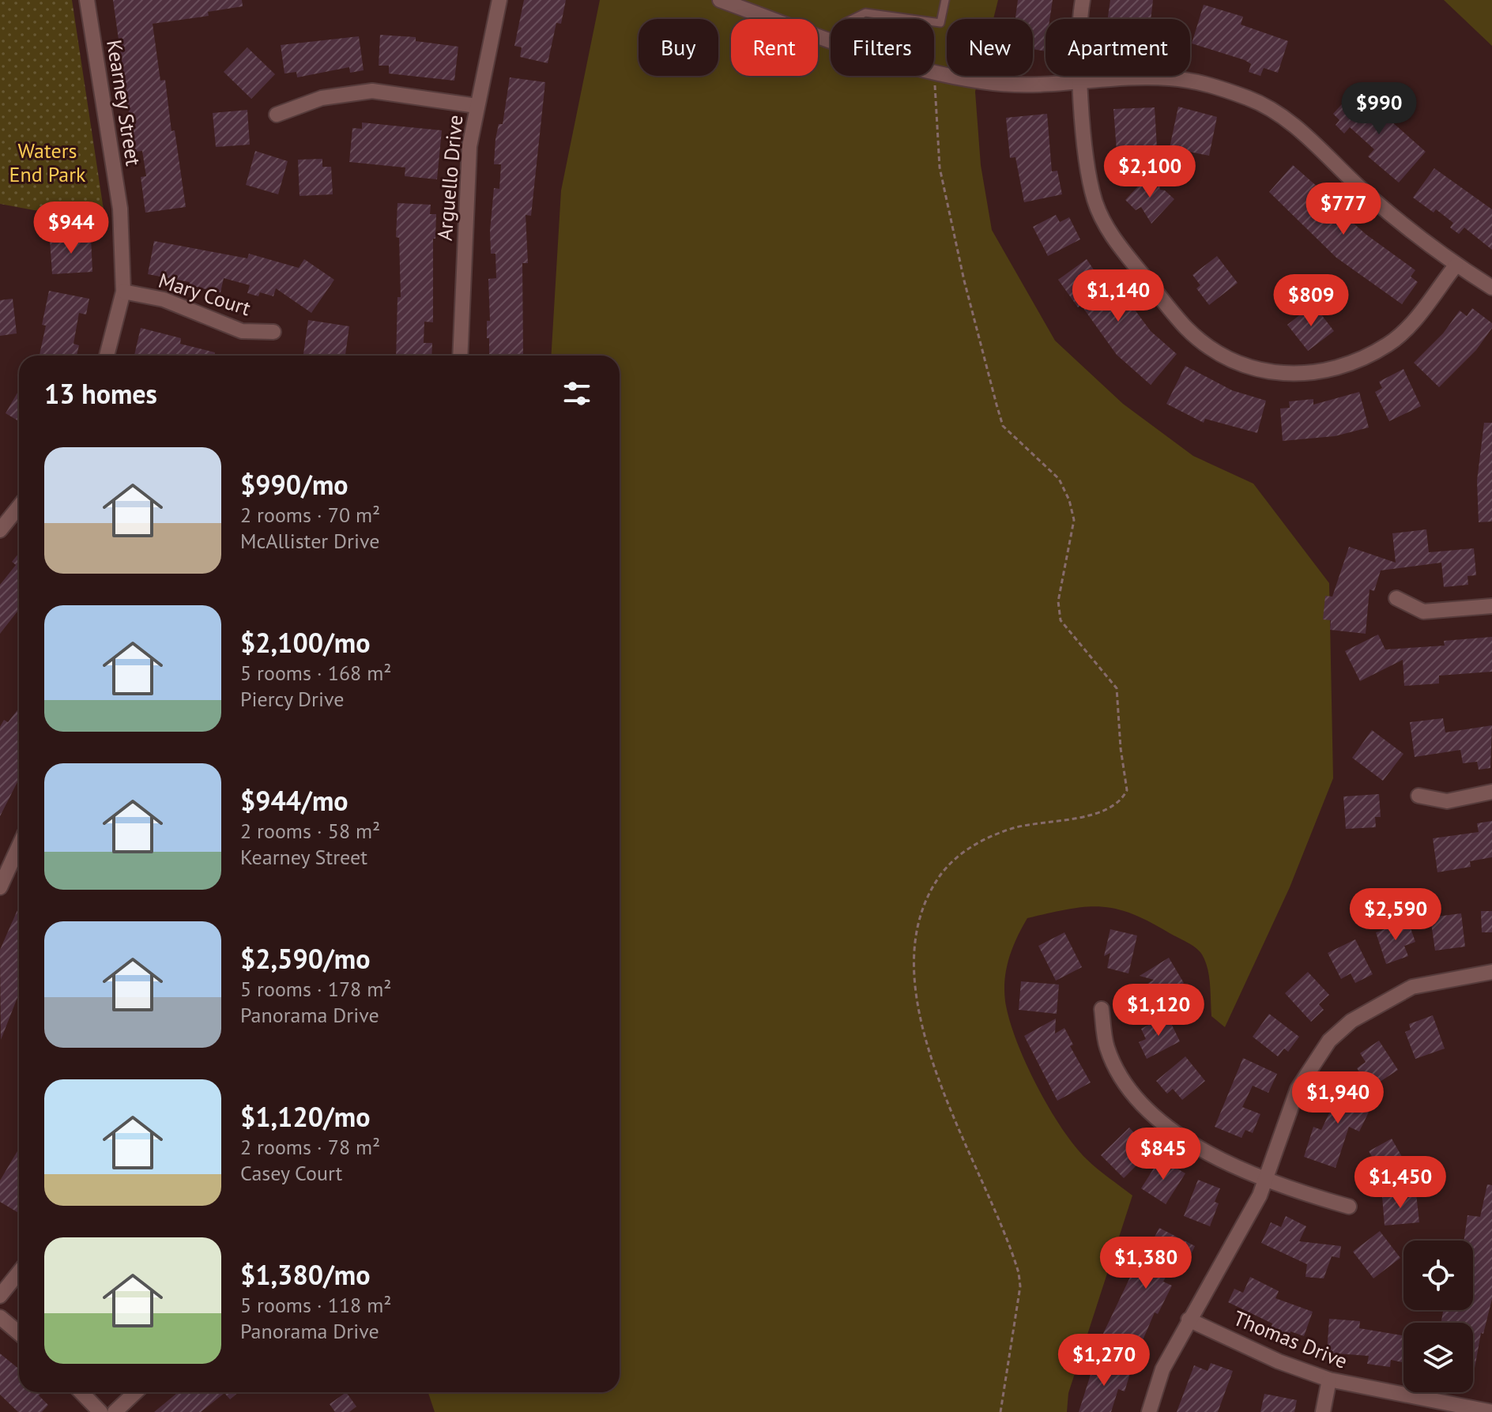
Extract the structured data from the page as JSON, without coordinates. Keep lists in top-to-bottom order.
{
  "streets": {
    "street": [
      "Kearney Street",
      "Arguello Drive",
      "Mary Court",
      "Thomas Drive"
    ]
  },
  "crossings": [
    ["Kearney Street", "Mary Court"]
  ],
  "parks": ["Waters End Park"],
  "page": {
    "chip": [
      "Buy",
      "Rent",
      "Filters",
      "New",
      "Apartment"
    ],
    "price": [
      "$990",
      "$2,100",
      "$777",
      "$944",
      "$1,140",
      "$809",
      "$2,590",
      "$1,120",
      "$1,940",
      "$845",
      "$1,450",
      "$1,380",
      "$1,270"
    ],
    "heading": "13 homes",
    "list": [
      {
        "name": "$990/mo",
        "note": "2 rooms · 70 m² · McAllister Drive"
      },
      {
        "name": "$2,100/mo",
        "note": "5 rooms · 168 m² · Piercy Drive"
      },
      {
        "name": "$944/mo",
        "note": "2 rooms · 58 m² · Kearney Street"
      },
      {
        "name": "$2,590/mo",
        "note": "5 rooms · 178 m² · Panorama Drive"
      },
      {
        "name": "$1,120/mo",
        "note": "2 rooms · 78 m² · Casey Court"
      },
      {
        "name": "$1,380/mo",
        "note": "5 rooms · 118 m² · Panorama Drive"
      }
    ]
  }
}
